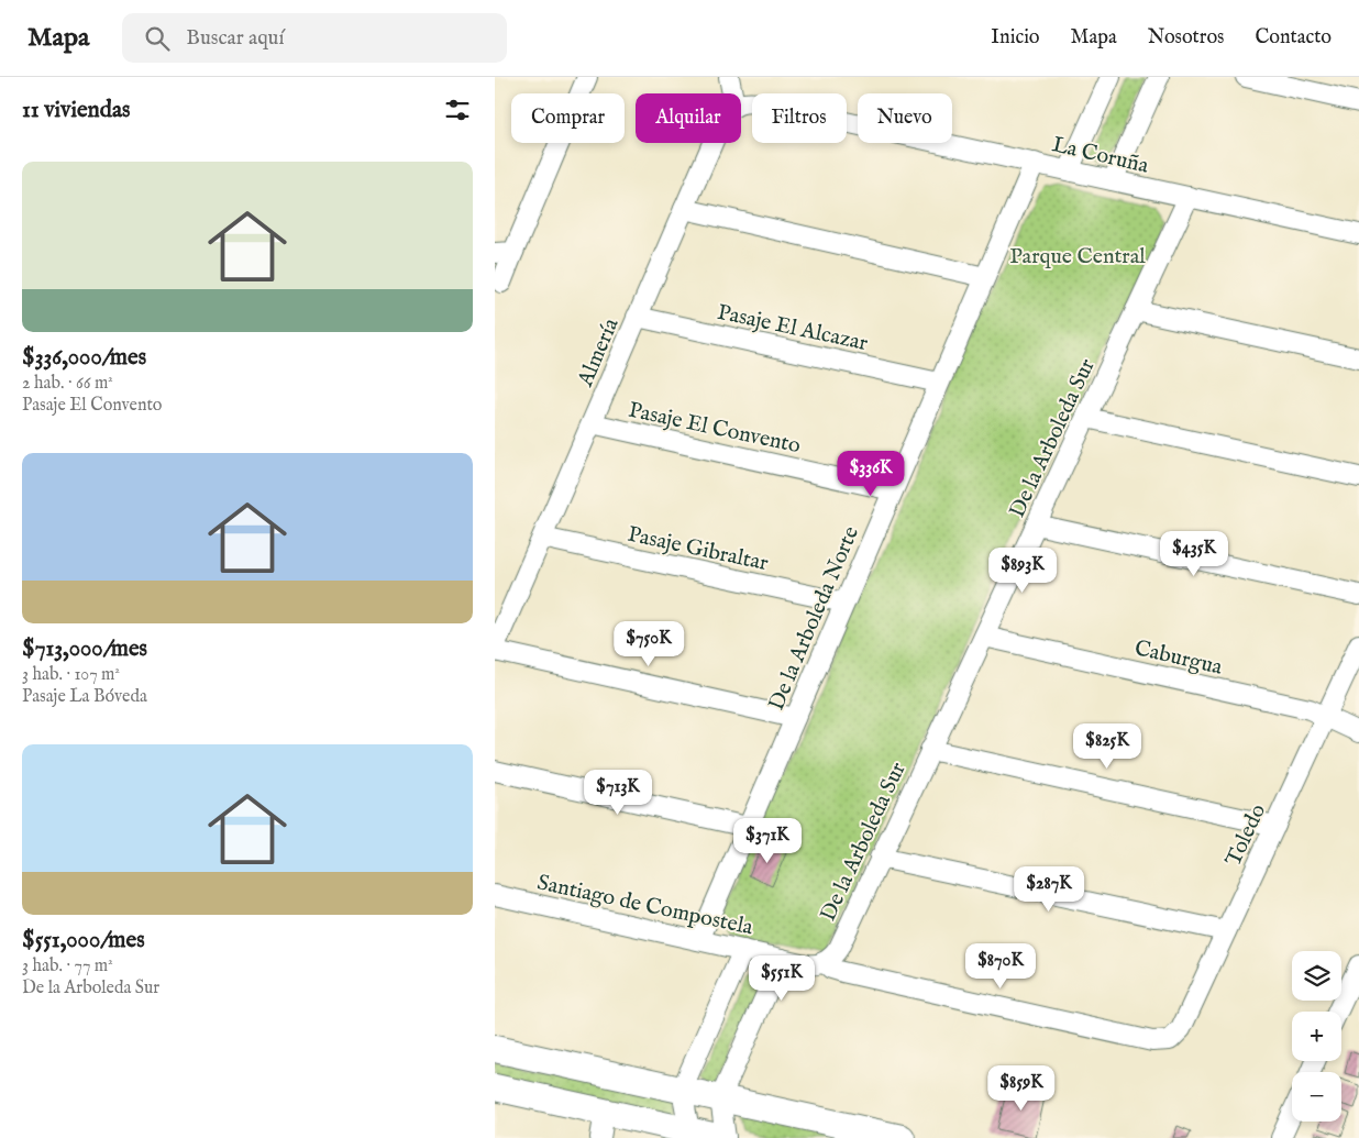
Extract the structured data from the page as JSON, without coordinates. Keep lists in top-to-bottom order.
{
  "streets": {
    "street": [
      "La Coruña",
      "Pasaje El Alcazar",
      "Almería",
      "Pasaje El Convento",
      "De la Arboleda Sur",
      "Pasaje Gibraltar",
      "De la Arboleda Norte",
      "Caburgua",
      "Toledo",
      "Santiago de Compostela"
    ]
  },
  "crossings": [
    ["La Coruña", "De la Arboleda Sur"],
    ["La Coruña", "De la Arboleda Norte"],
    ["Pasaje El Alcazar", "Almería"],
    ["Pasaje El Alcazar", "De la Arboleda Norte"],
    ["Almería", "Pasaje El Convento"],
    ["Almería", "Pasaje Gibraltar"],
    ["Pasaje El Convento", "De la Arboleda Norte"],
    ["De la Arboleda Sur", "Caburgua"],
    ["De la Arboleda Sur", "Santiago de Compostela"],
    ["Pasaje Gibraltar", "De la Arboleda Norte"],
    ["De la Arboleda Norte", "Santiago de Compostela"],
    ["Caburgua", "Toledo"],
    ["Toledo", "Santiago de Compostela"]
  ],
  "parks": ["Parque Central"],
  "page": {
    "header": "Mapa",
    "search": "Buscar aquí",
    "nav": [
      "Inicio",
      "Mapa",
      "Nosotros",
      "Contacto"
    ],
    "heading": "11 viviendas",
    "chip": [
      "Comprar",
      "Alquilar",
      "Filtros",
      "Nuevo"
    ],
    "list": [
      {
        "name": "$336,000/mes",
        "note": "2 hab. · 66 m² · Pasaje El Convento"
      },
      {
        "name": "$713,000/mes",
        "note": "3 hab. · 107 m² · Pasaje La Bóveda"
      },
      {
        "name": "$551,000/mes",
        "note": "3 hab. · 77 m² · De la Arboleda Sur"
      }
    ],
    "price": [
      "$336K",
      "$435K",
      "$893K",
      "$750K",
      "$825K",
      "$713K",
      "$371K",
      "$287K",
      "$870K",
      "$551K",
      "$859K"
    ],
    "map_buttons": ["+", "−"]
  }
}
